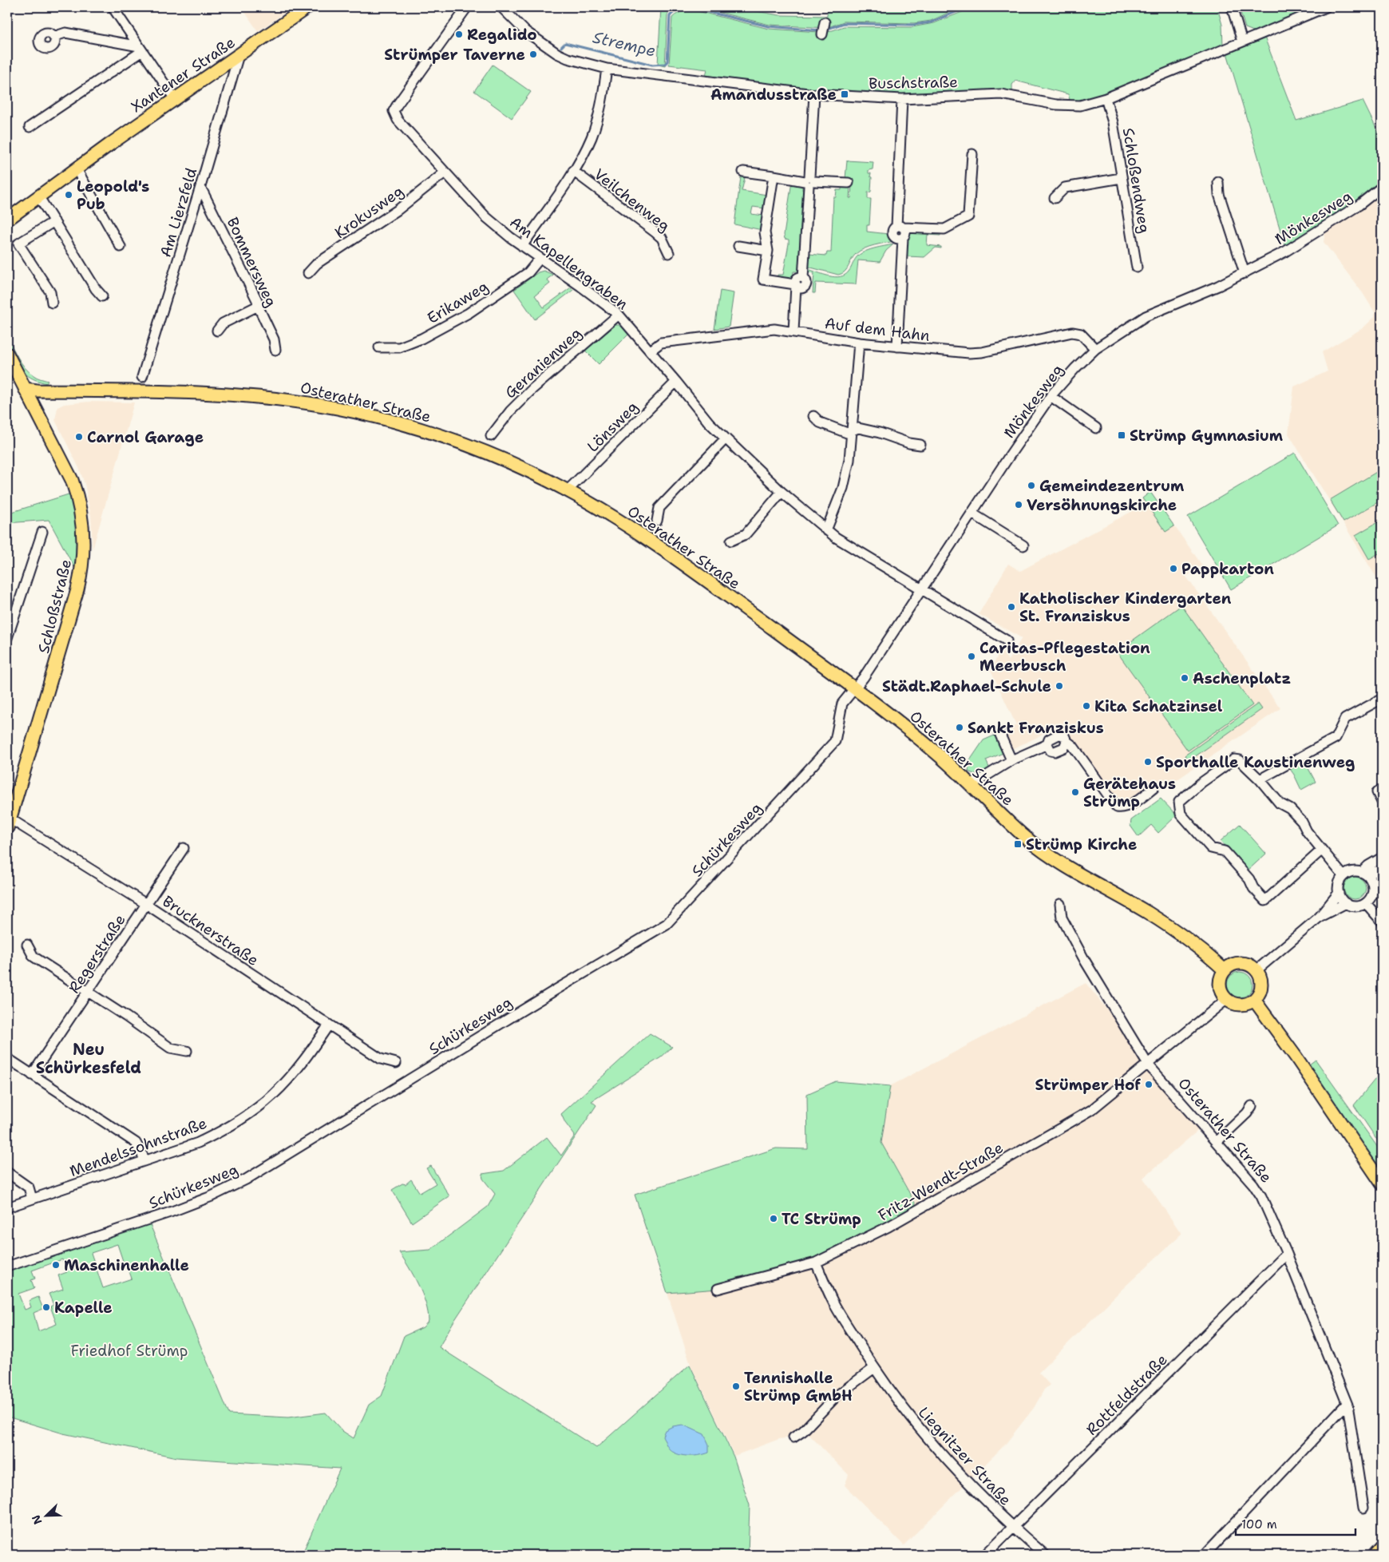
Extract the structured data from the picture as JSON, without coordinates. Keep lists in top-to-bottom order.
{
  "streets": {
    "main road": ["Xantener Straße", "Osterather Straße", "Schloßstraße"],
    "street": [
      "Buschstraße",
      "Schloßendweg",
      "Veilchenweg",
      "Krokusweg",
      "Am Lierzfeld",
      "Mönkesweg",
      "Bommersweg",
      "Am Kapellengraben",
      "Erikaweg",
      "Auf dem Hahn",
      "Geranienweg",
      "Lönsweg",
      "Schürkesweg",
      "Brucknerstraße",
      "Regerstraße",
      "Mendelssohnstraße",
      "Fritz-Wendt-Straße",
      "Rottfeldstraße",
      "Liegnitzer Straße"
    ]
  },
  "crossings": [
    ["Xantener Straße", "Am Lierzfeld"],
    ["Buschstraße", "Schloßendweg"],
    ["Krokusweg", "Am Kapellengraben"],
    ["Am Lierzfeld", "Bommersweg"],
    ["Mönkesweg", "Am Kapellengraben"],
    ["Mönkesweg", "Auf dem Hahn"],
    ["Mönkesweg", "Osterather Straße"],
    ["Mönkesweg", "Schürkesweg"],
    ["Am Kapellengraben", "Erikaweg"],
    ["Am Kapellengraben", "Auf dem Hahn"],
    ["Am Kapellengraben", "Geranienweg"],
    ["Am Kapellengraben", "Lönsweg"],
    ["Osterather Straße", "Lönsweg"],
    ["Osterather Straße", "Schloßstraße"],
    ["Osterather Straße", "Schürkesweg"],
    ["Osterather Straße", "Fritz-Wendt-Straße"],
    ["Osterather Straße", "Rottfeldstraße"],
    ["Schloßstraße", "Brucknerstraße"],
    ["Brucknerstraße", "Regerstraße"],
    ["Brucknerstraße", "Mendelssohnstraße"],
    ["Fritz-Wendt-Straße", "Liegnitzer Straße"],
    ["Rottfeldstraße", "Liegnitzer Straße"]
  ],
  "districts": ["Neu Schürkesfeld"],
  "water": ["Strempe"],
  "parks": ["Friedhof Strümp"],
  "places": {
    "other": [
      "Regalido",
      "Strümper Taverne",
      "Leopold's Pub",
      "Carnol Garage",
      "Gemeindezentrum",
      "Versöhnungskirche",
      "Pappkarton",
      "Katholischer Kindergarten St. Franziskus",
      "Caritas-Pflegestation Meerbusch",
      "Aschenplatz",
      "Städt.Raphael-Schule",
      "Kita Schatzinsel",
      "Sankt Franziskus",
      "Sporthalle Kaustinenweg",
      "Gerätehaus Strümp",
      "Strümper Hof",
      "TC Strümp",
      "Maschinenhalle",
      "Kapelle",
      "Tennishalle Strümp GmbH"
    ],
    "transit": ["Amandusstraße", "Strümp Gymnasium", "Strümp Kirche"]
  },
  "scale_bar": "100 m",
  "north": "bottom left"
}
